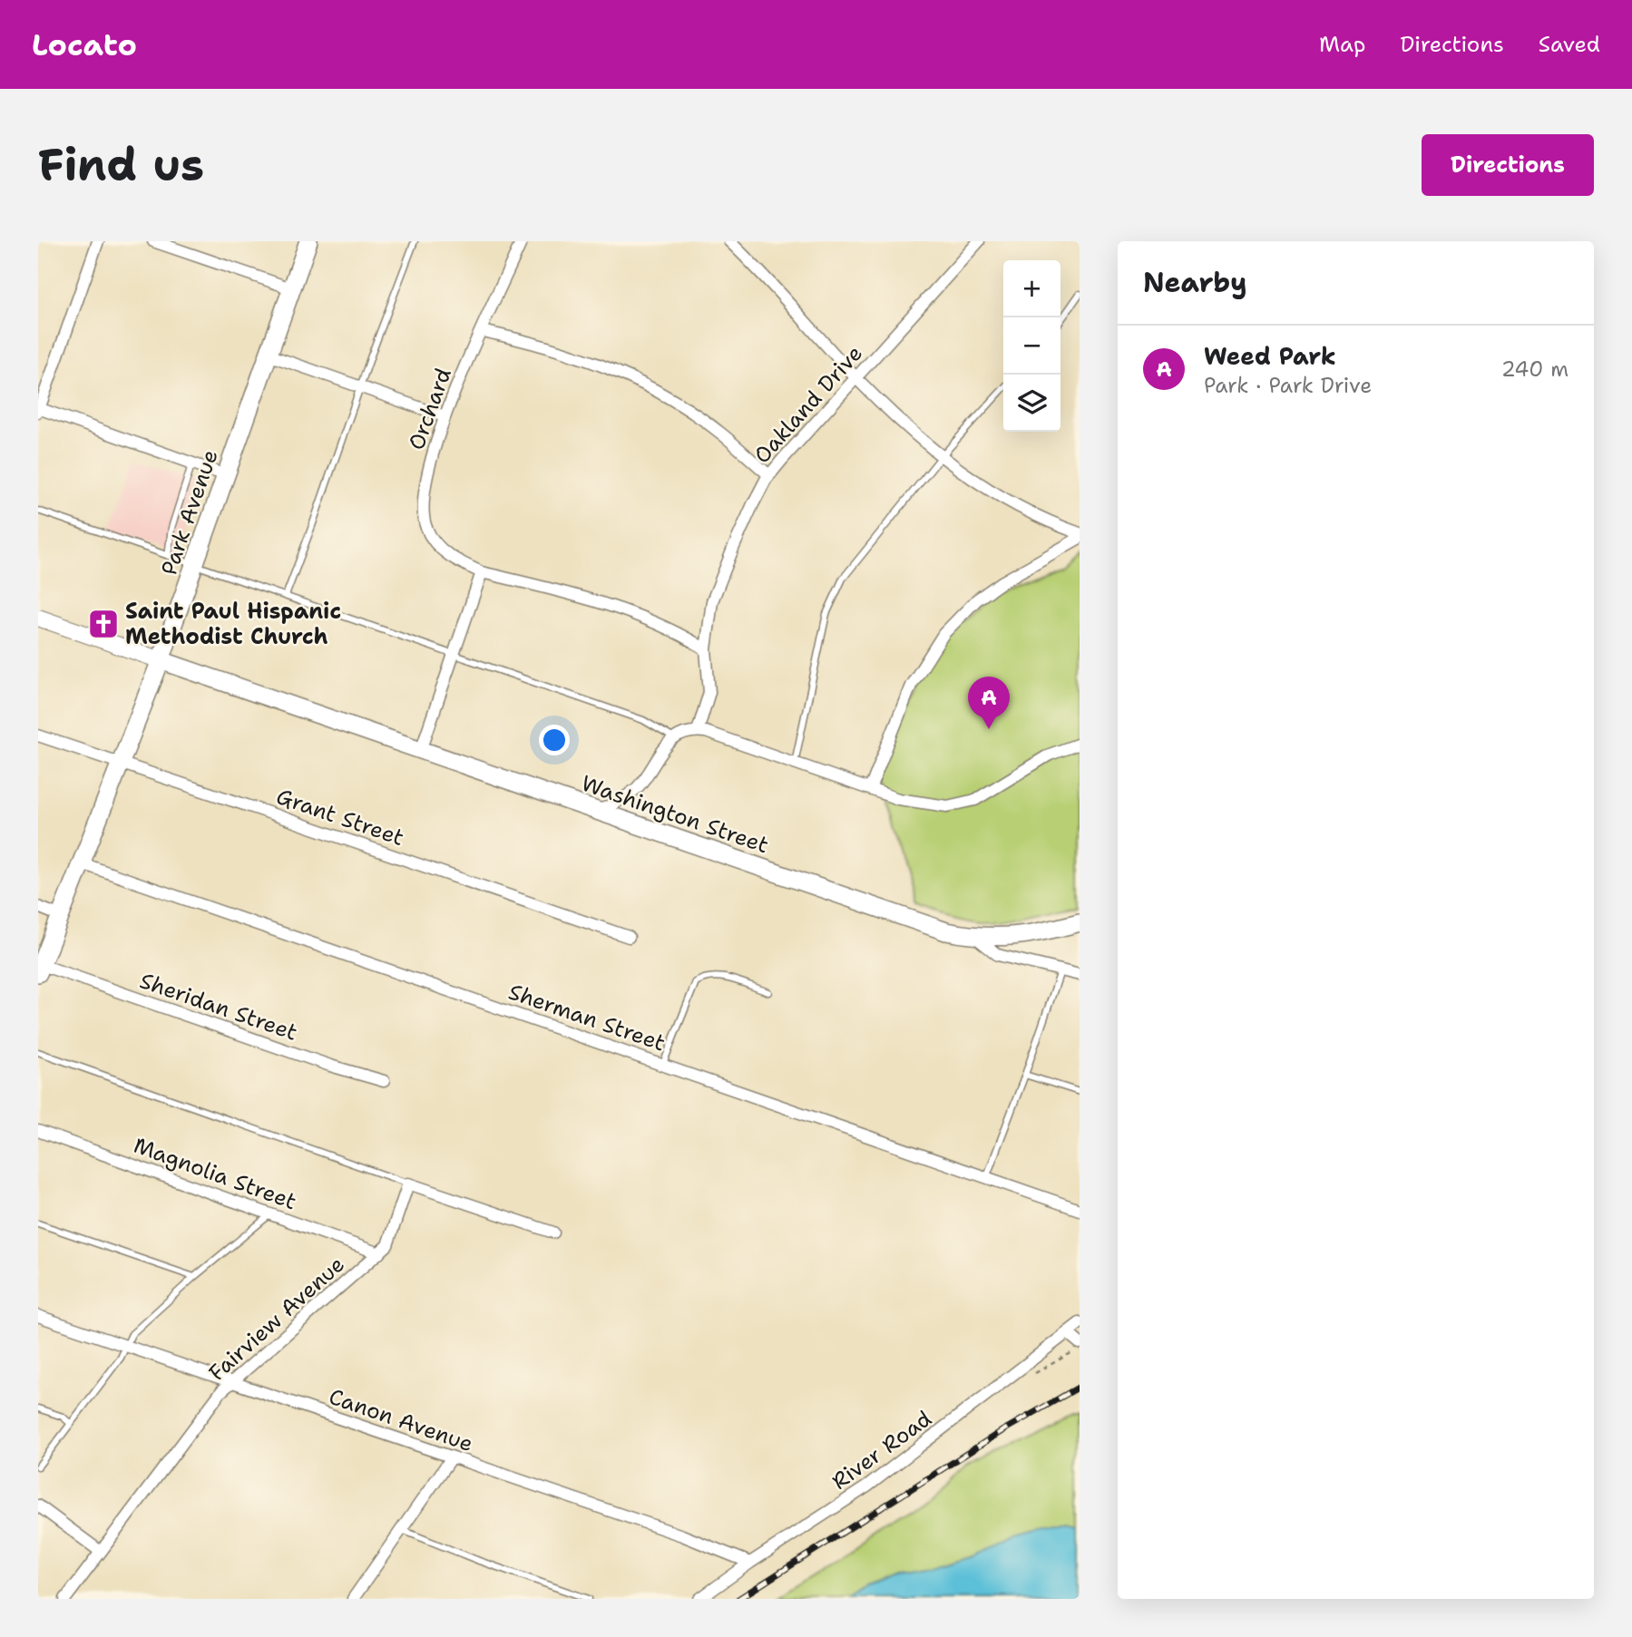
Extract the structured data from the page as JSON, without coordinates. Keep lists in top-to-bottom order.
{
  "streets": {
    "main road": ["Park Avenue", "Washington Street"],
    "street": [
      "Oakland Drive",
      "Orchard",
      "Grant Street",
      "Sheridan Street",
      "Sherman Street",
      "Magnolia Street",
      "Fairview Avenue",
      "Canon Avenue",
      "River Road"
    ]
  },
  "crossings": [
    ["Oakland Drive", "Orchard"],
    ["Park Avenue", "Washington Street"],
    ["Park Avenue", "Grant Street"],
    ["Park Avenue", "Sheridan Street"],
    ["Park Avenue", "Sherman Street"],
    ["Magnolia Street", "Fairview Avenue"],
    ["Fairview Avenue", "Canon Avenue"],
    ["Canon Avenue", "River Road"]
  ],
  "places": {
    "church": ["Saint Paul Hispanic Methodist Church"]
  },
  "page": {
    "header": "Locato",
    "nav": ["Map", "Directions", "Saved"],
    "buttons": "Directions",
    "title": "Find us",
    "heading": "Nearby",
    "map_buttons": ["+", "−"],
    "list": [
      {
        "mark": "A",
        "name": "Weed Park",
        "note": "Park · Park Drive",
        "value": "240 m"
      }
    ],
    "pins": "A"
  }
}
